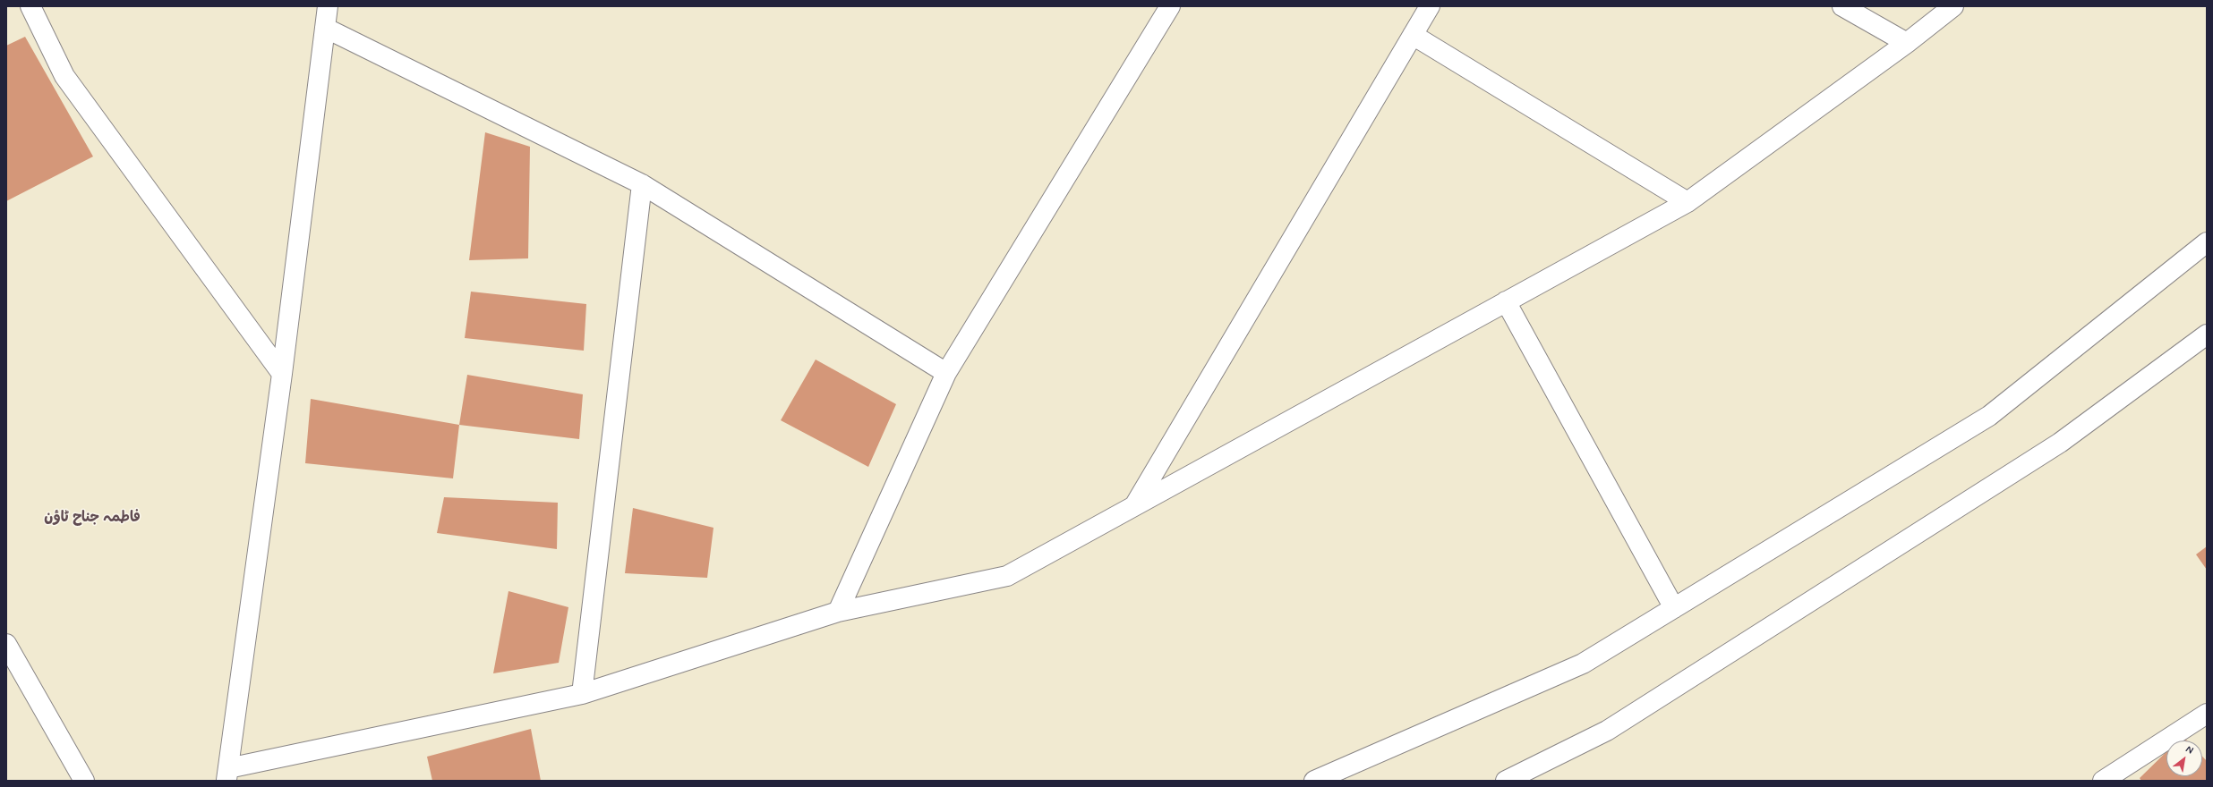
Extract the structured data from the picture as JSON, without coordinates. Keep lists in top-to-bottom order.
{
  "districts": ["فاطمہ جناح ٹاؤن"],
  "north": "top right"
}
